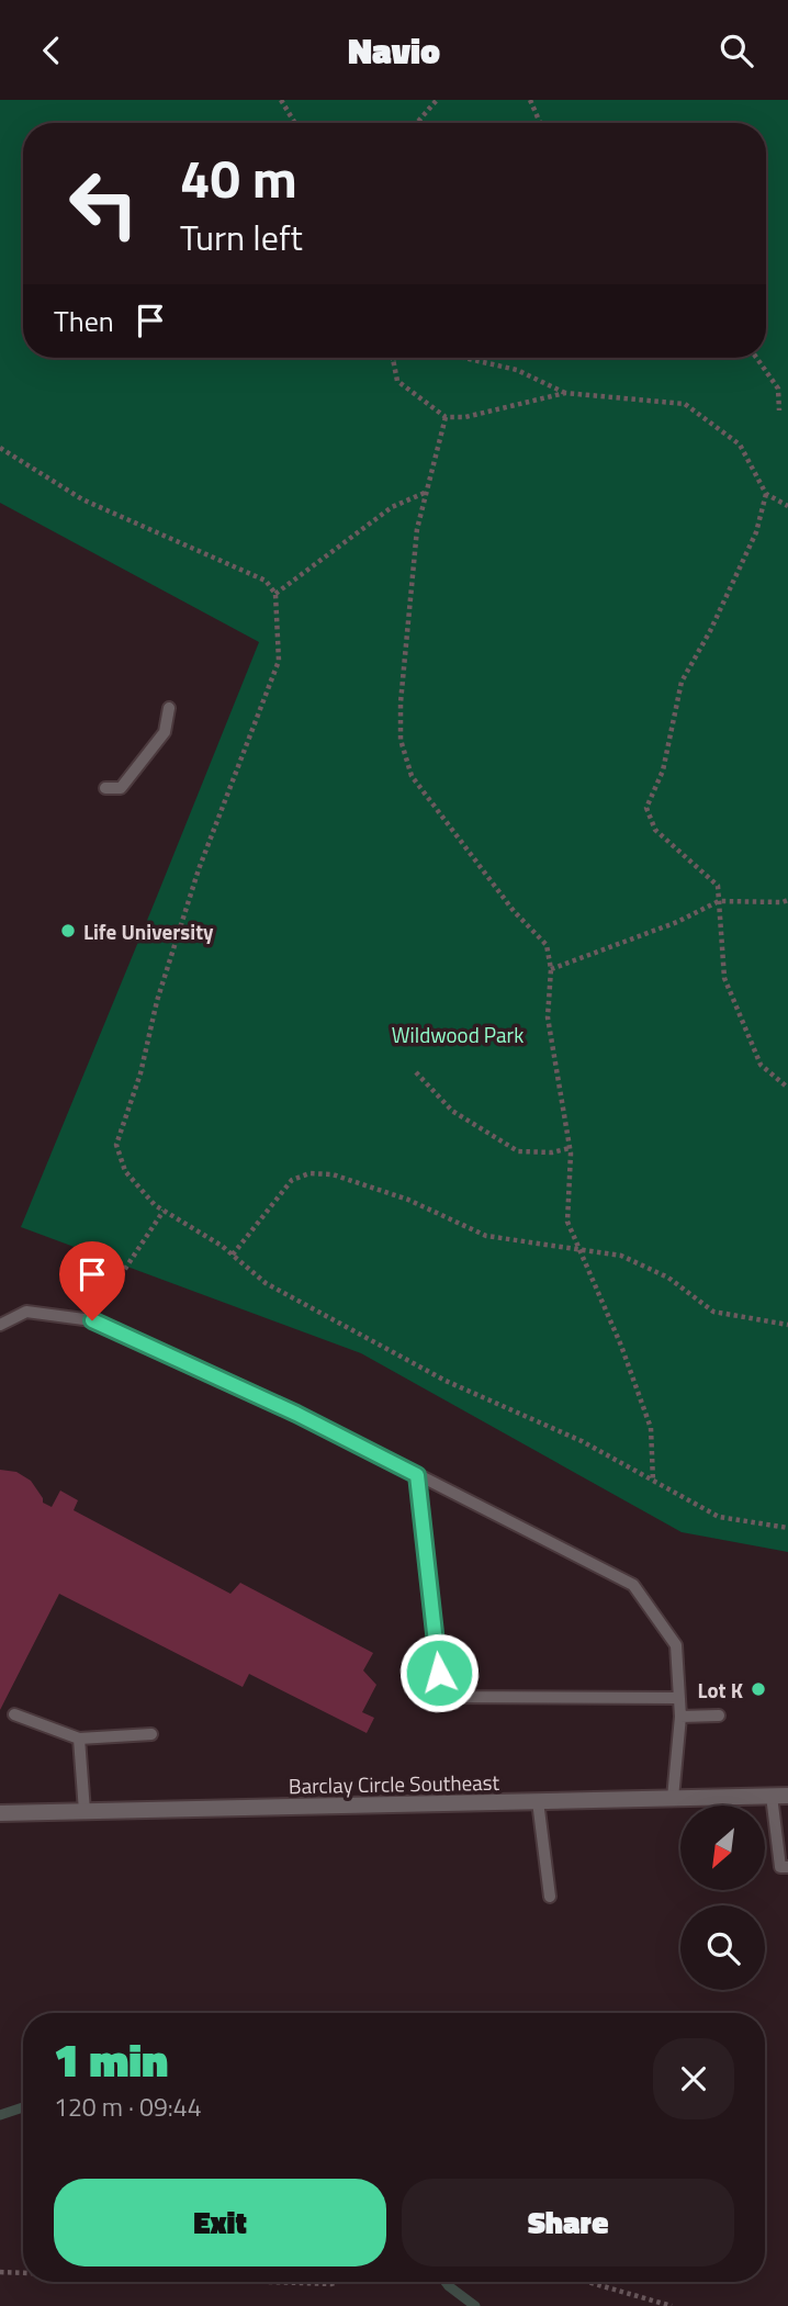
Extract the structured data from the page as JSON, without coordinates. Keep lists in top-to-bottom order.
{
  "streets": {
    "street": ["Barclay Circle Southeast"]
  },
  "parks": ["Wildwood Park"],
  "places": ["Life University", "Lot K"],
  "north": "bottom left",
  "page": {
    "header": "Navio",
    "turn": ["40 m", "Turn left"],
    "then": "Then",
    "heading": ["1 min", "120 m · 09:44"],
    "buttons": ["Exit", "Share"]
  }
}
